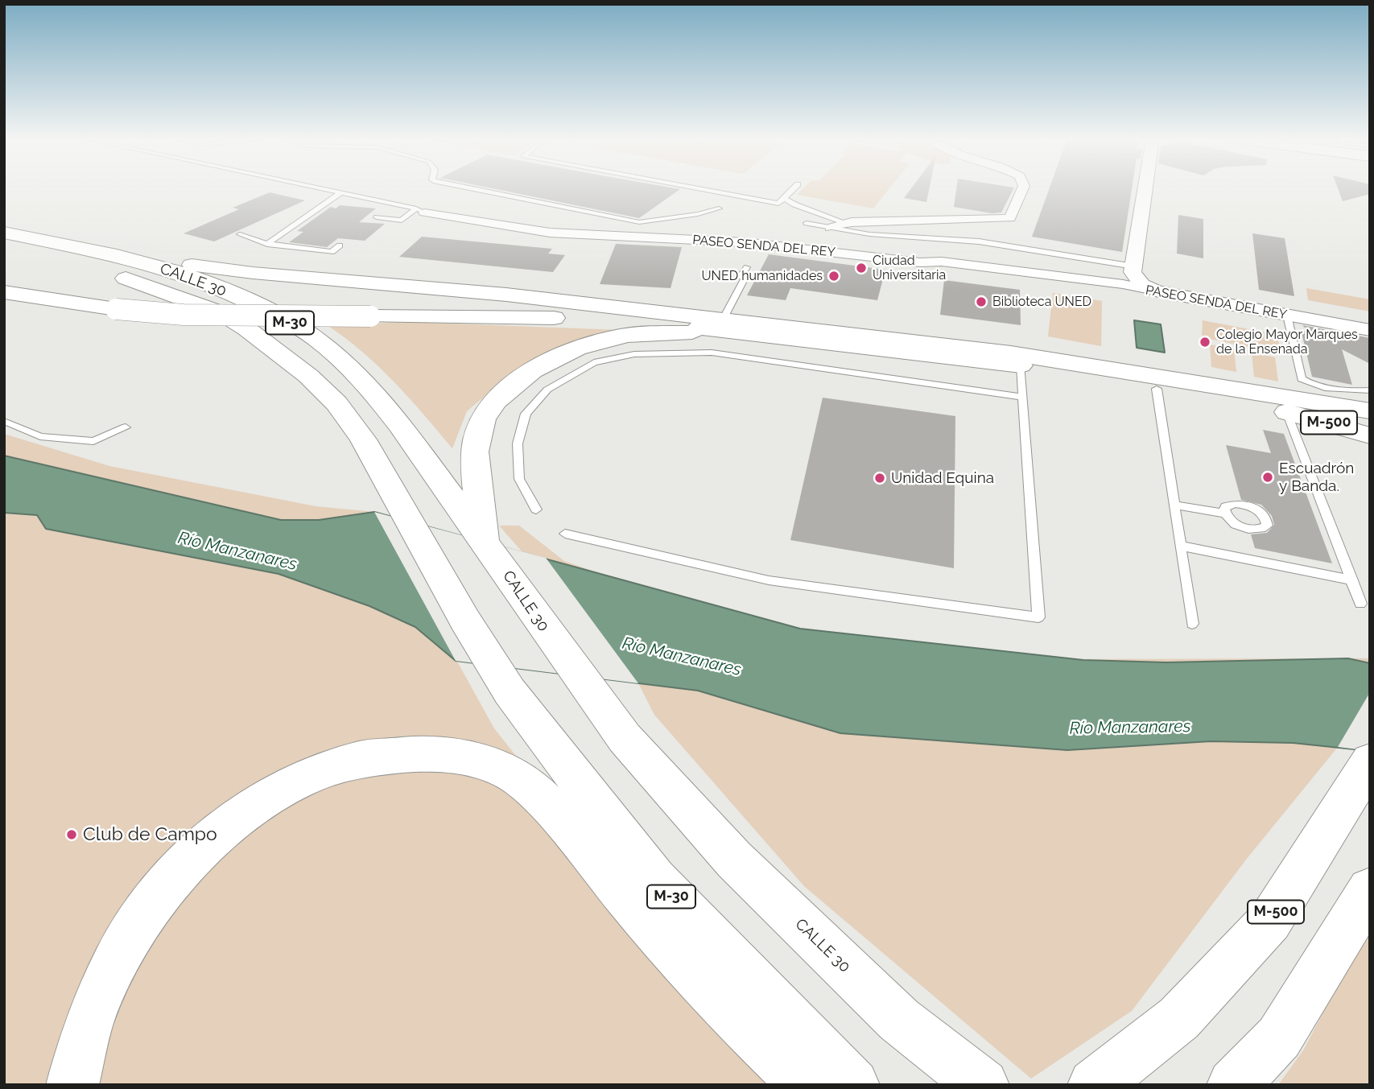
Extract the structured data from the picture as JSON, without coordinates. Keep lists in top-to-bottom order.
{
  "streets": {
    "main road": ["CALLE 30", "M-30", "M-500"],
    "street": ["PASEO SENDA DEL REY"]
  },
  "water": ["Río Manzanares"],
  "places": [
    "Ciudad Universitaria",
    "UNED humanidades",
    "Biblioteca UNED",
    "Colegio Mayor Marques de la Ensenada",
    "Escuadrón y Banda.",
    "Unidad Equina",
    "Club de Campo"
  ]
}
